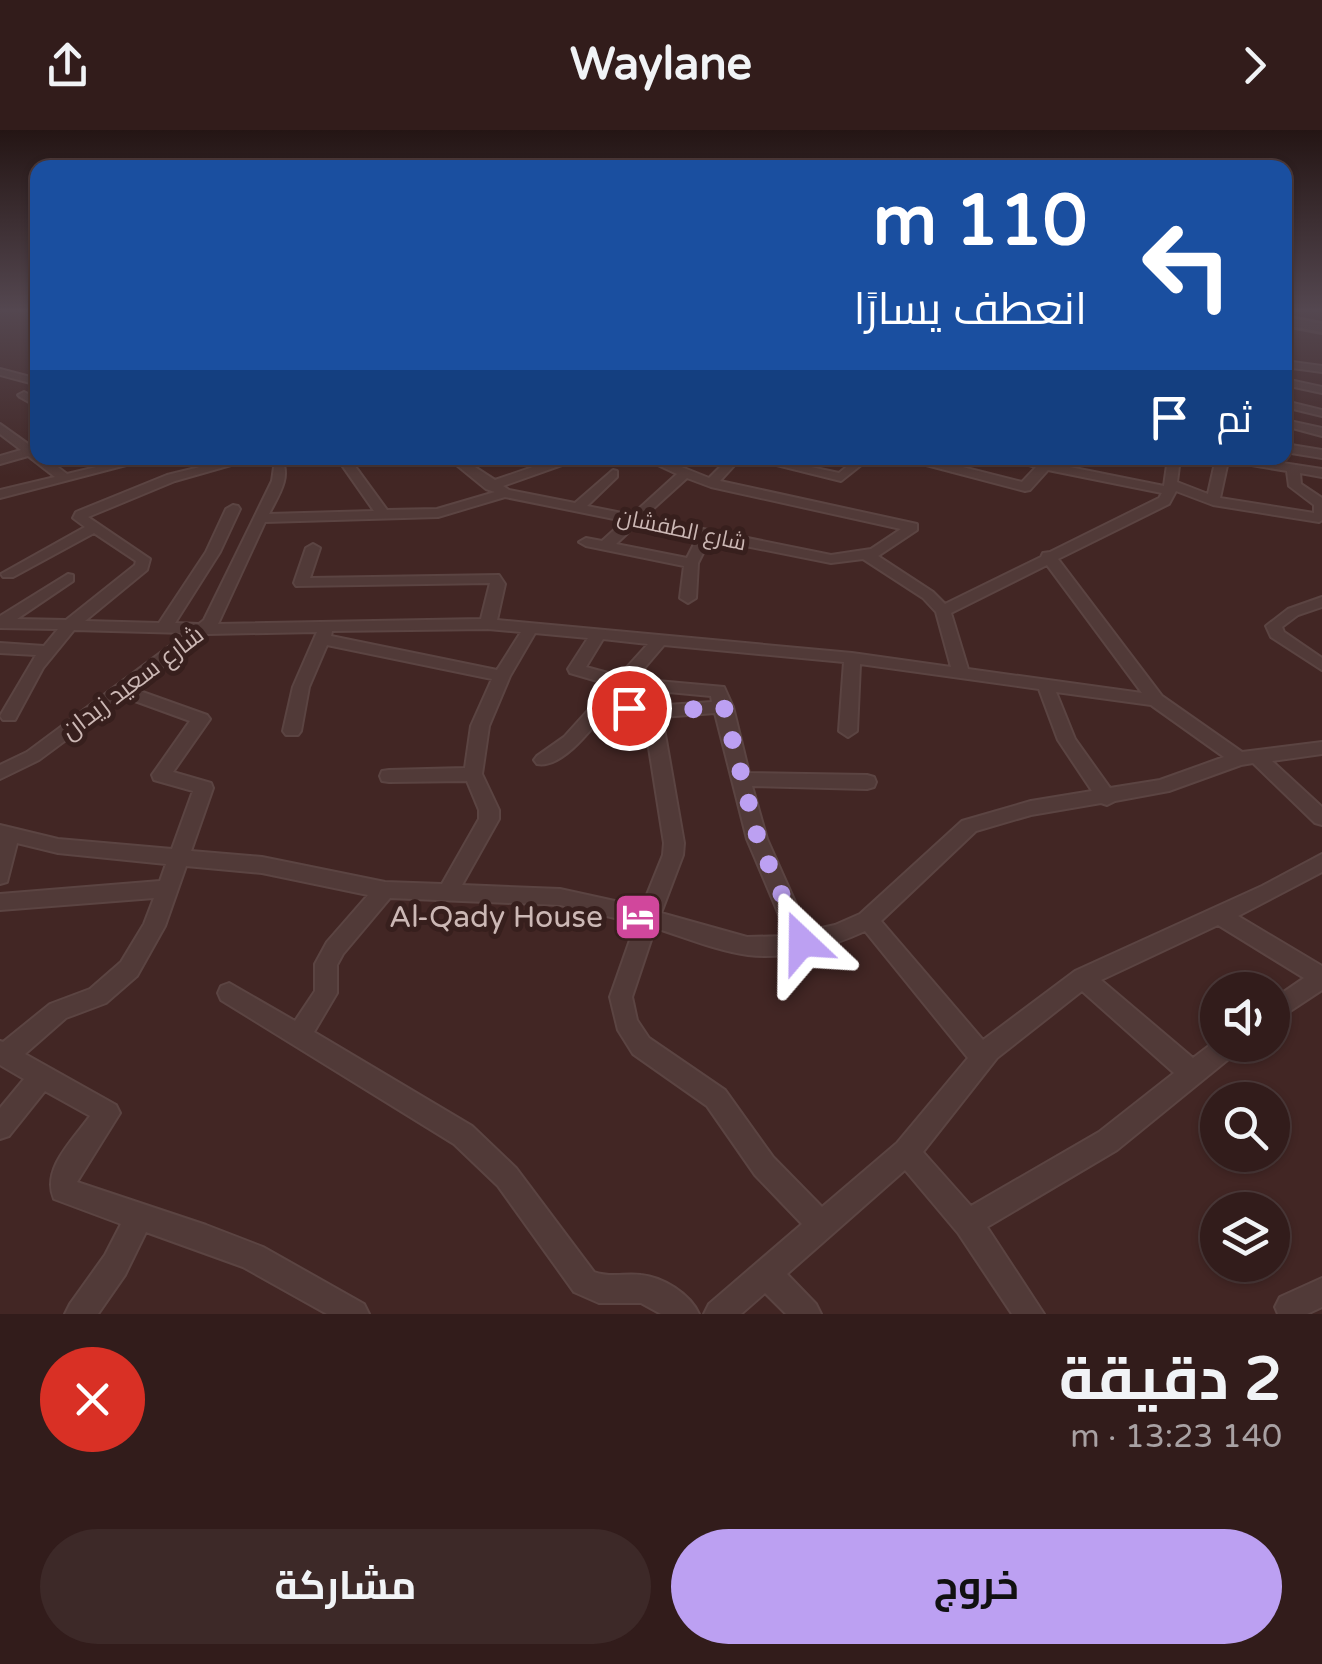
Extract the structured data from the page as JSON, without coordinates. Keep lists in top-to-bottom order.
{
  "streets": {
    "street": ["شارع الطفشان", "شارع سعيد زيدان"]
  },
  "places": {
    "hotel": ["Al-Qady House"]
  },
  "page": {
    "header": "Waylane",
    "turn": ["110 m", "انعطف يسارًا"],
    "then": "ثم",
    "heading": ["2 دقيقة", "140 m · 13:23"],
    "buttons": ["خروج", "مشاركة"]
  }
}
